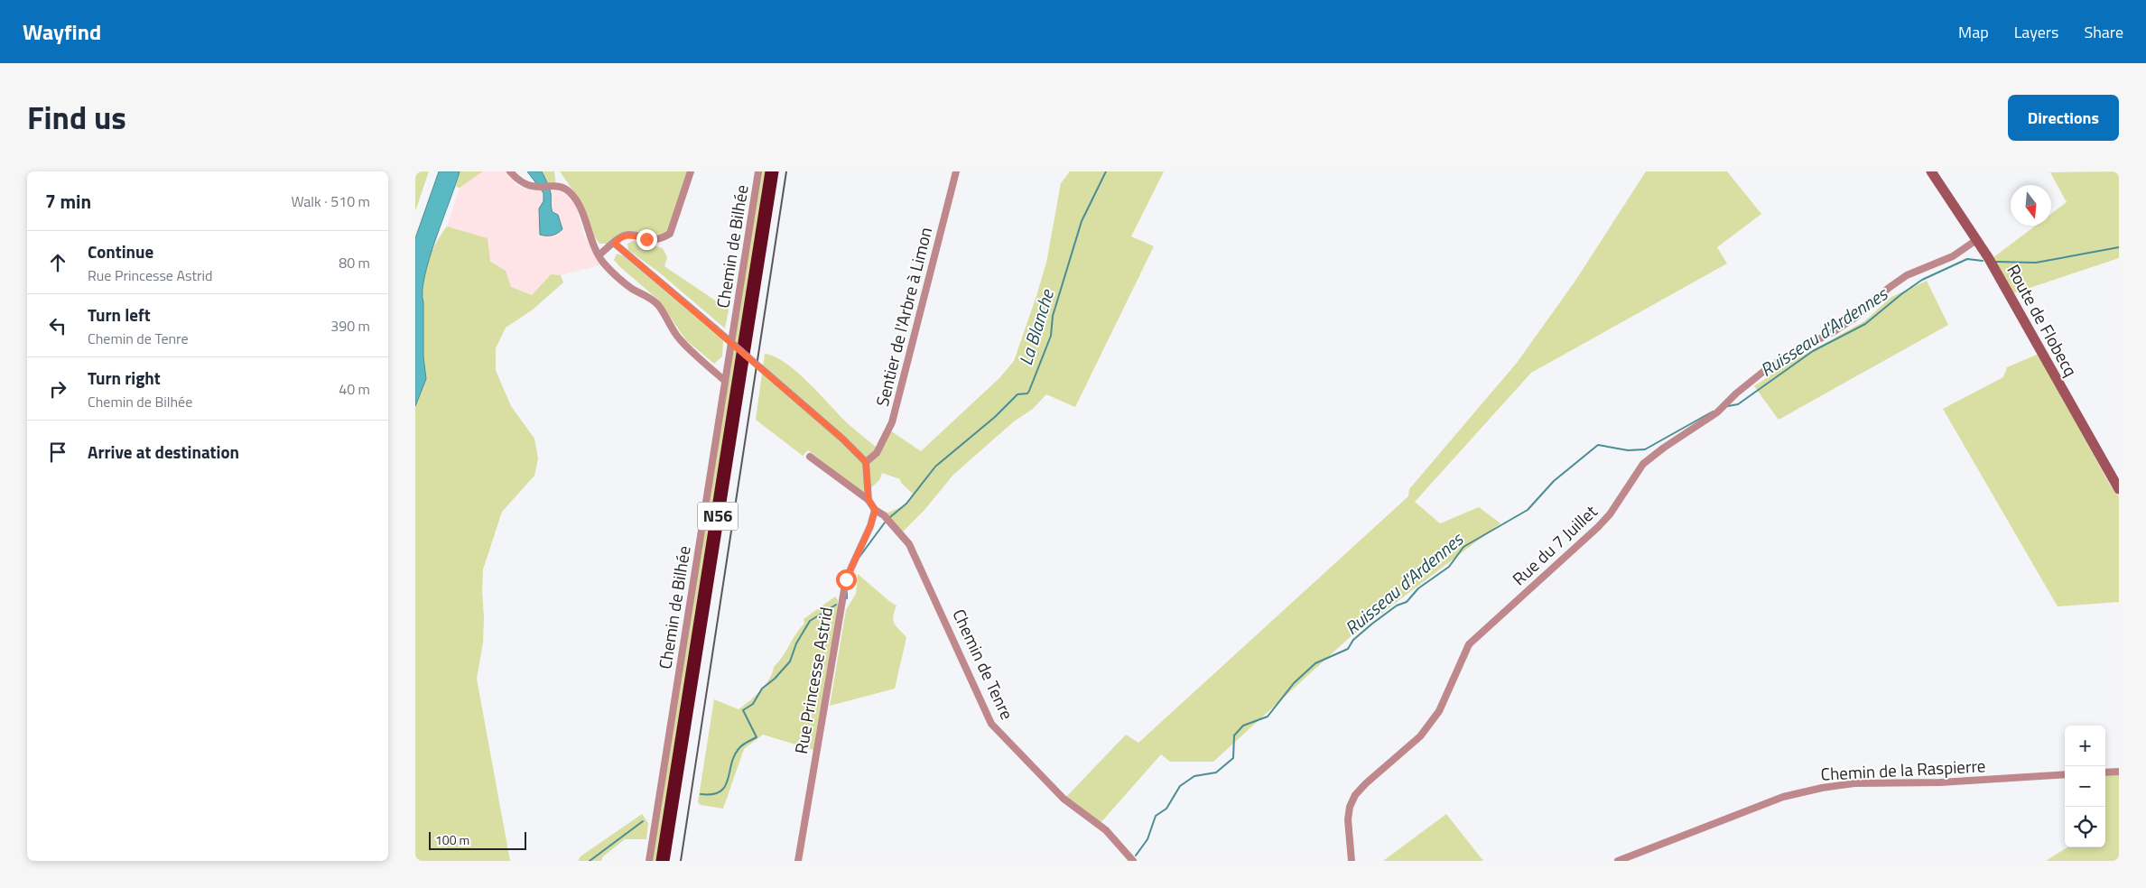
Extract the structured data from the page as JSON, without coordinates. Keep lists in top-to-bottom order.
{
  "streets": {
    "highway": ["N56"],
    "street": [
      "Chemin de Bilhée",
      "Sentier de l'Arbre à Limon",
      "Route de Flobecq",
      "Rue du 7 Juillet",
      "Chemin de Tenre",
      "Rue Princesse Astrid",
      "Chemin de la Raspierre"
    ]
  },
  "crossings": [
    ["Route de Flobecq", "Rue du 7 Juillet"],
    ["Chemin de Tenre", "Rue Princesse Astrid"]
  ],
  "water": ["La Blanche", "Ruisseau d'Ardennes"],
  "scale_bar": "100 m",
  "north": "bottom",
  "page": {
    "header": "Wayfind",
    "nav": ["Map", "Layers", "Share"],
    "title": "Find us",
    "buttons": "Directions",
    "heading": ["7 min", "Walk · 510 m"],
    "list": [
      ["Continue", "Rue Princesse Astrid", "80 m"],
      ["Turn left", "Chemin de Tenre", "390 m"],
      ["Turn right", "Chemin de Bilhée", "40 m"],
      "Arrive at destination"
    ],
    "map_buttons": ["+", "−"],
    "scale": "100 m"
  }
}
